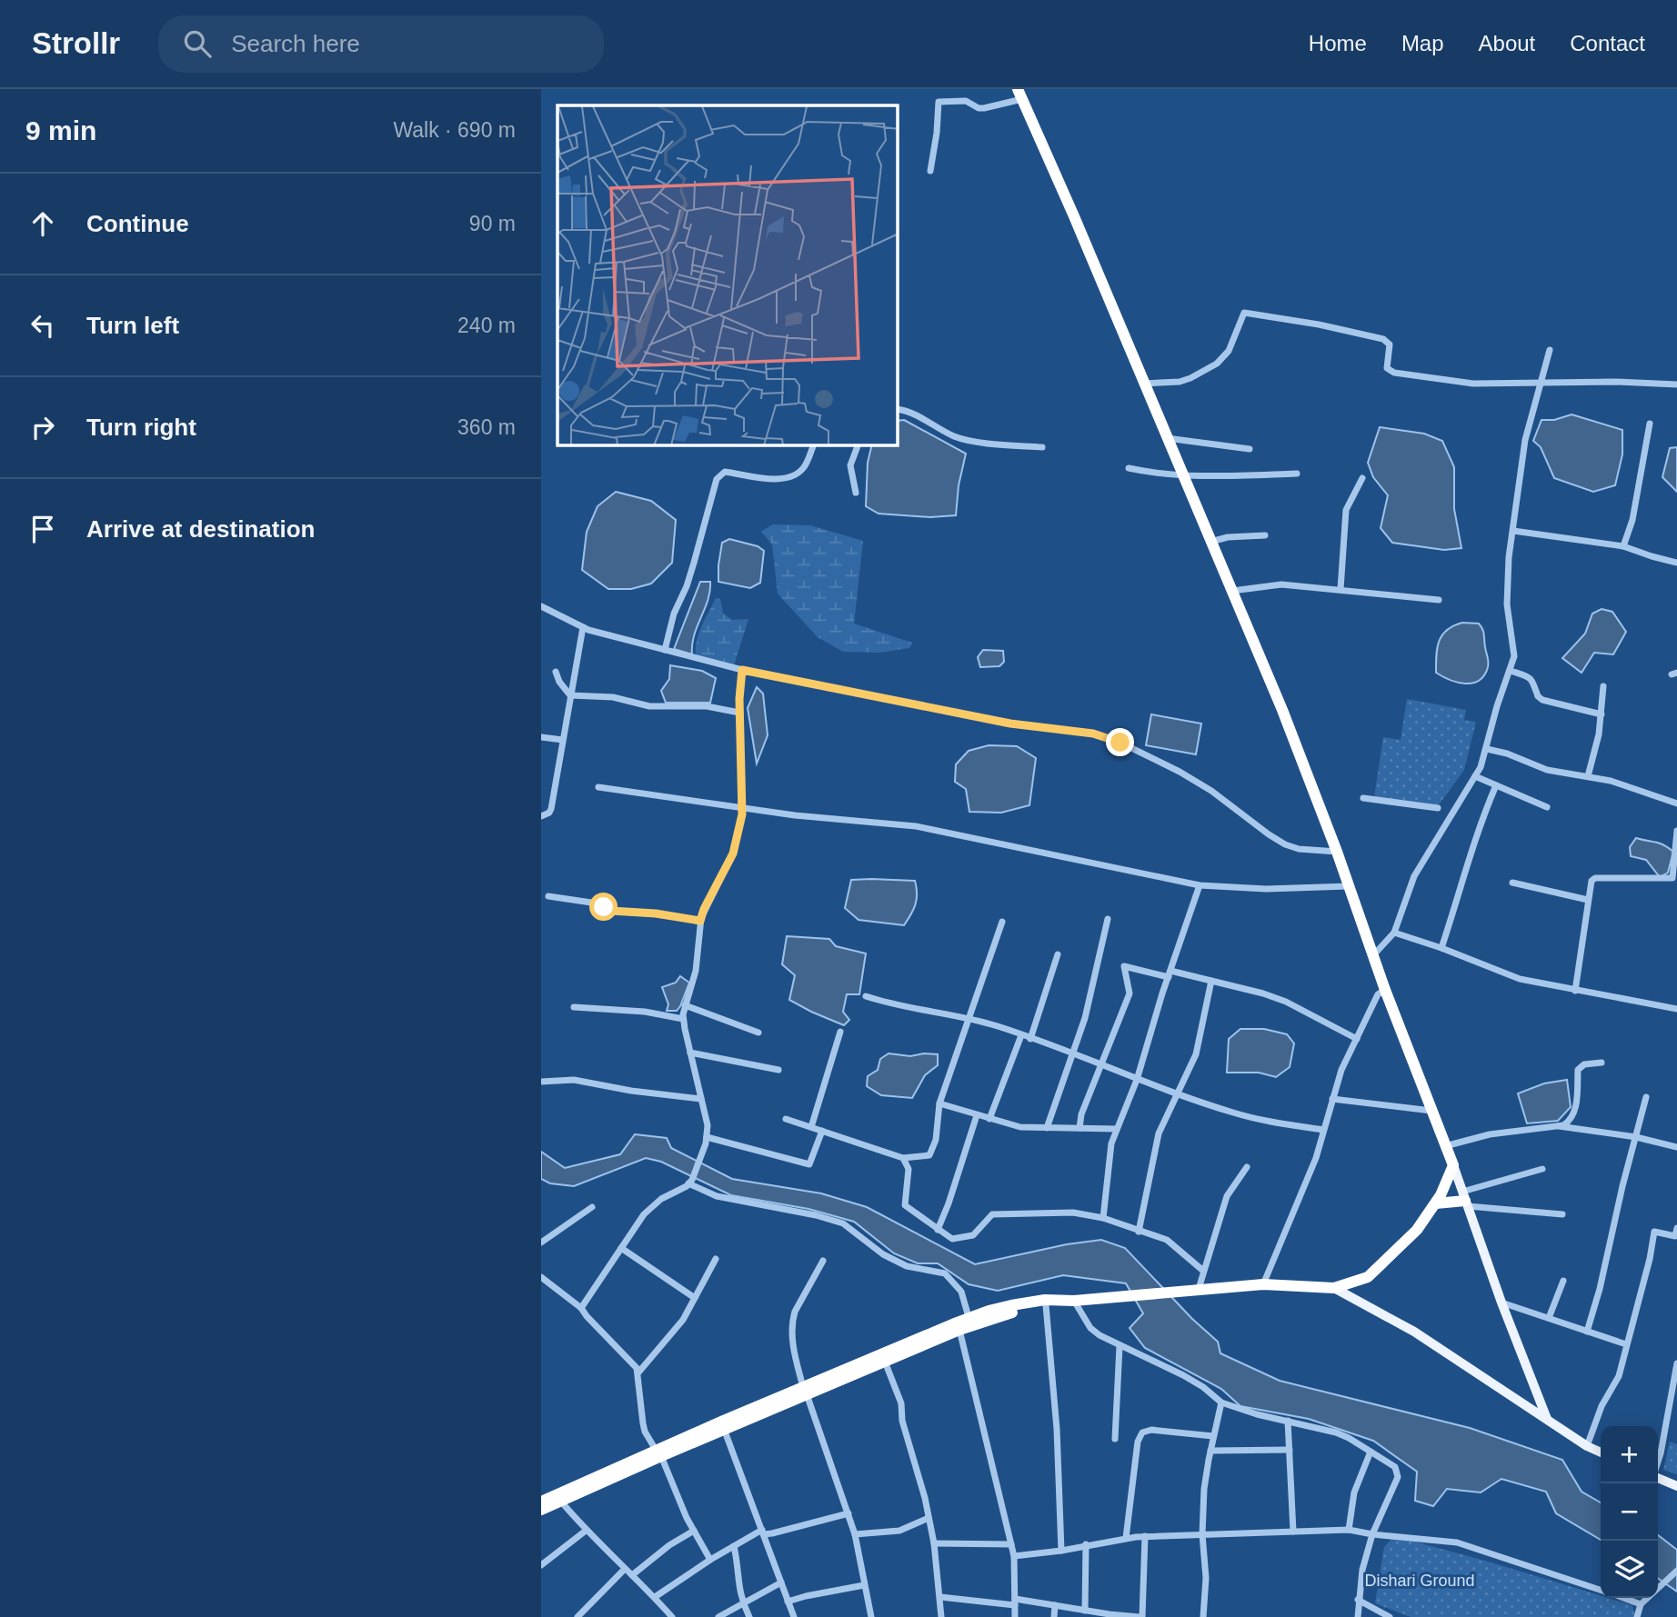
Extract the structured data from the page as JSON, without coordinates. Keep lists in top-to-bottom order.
{
  "parks": ["Dishari Ground"],
  "page": {
    "header": "Strollr",
    "search": "Search here",
    "nav": [
      "Home",
      "Map",
      "About",
      "Contact"
    ],
    "heading": ["9 min", "Walk · 690 m"],
    "list": [
      ["Continue", "90 m"],
      ["Turn left", "240 m"],
      ["Turn right", "360 m"],
      "Arrive at destination"
    ],
    "map_buttons": ["+", "−"]
  }
}
